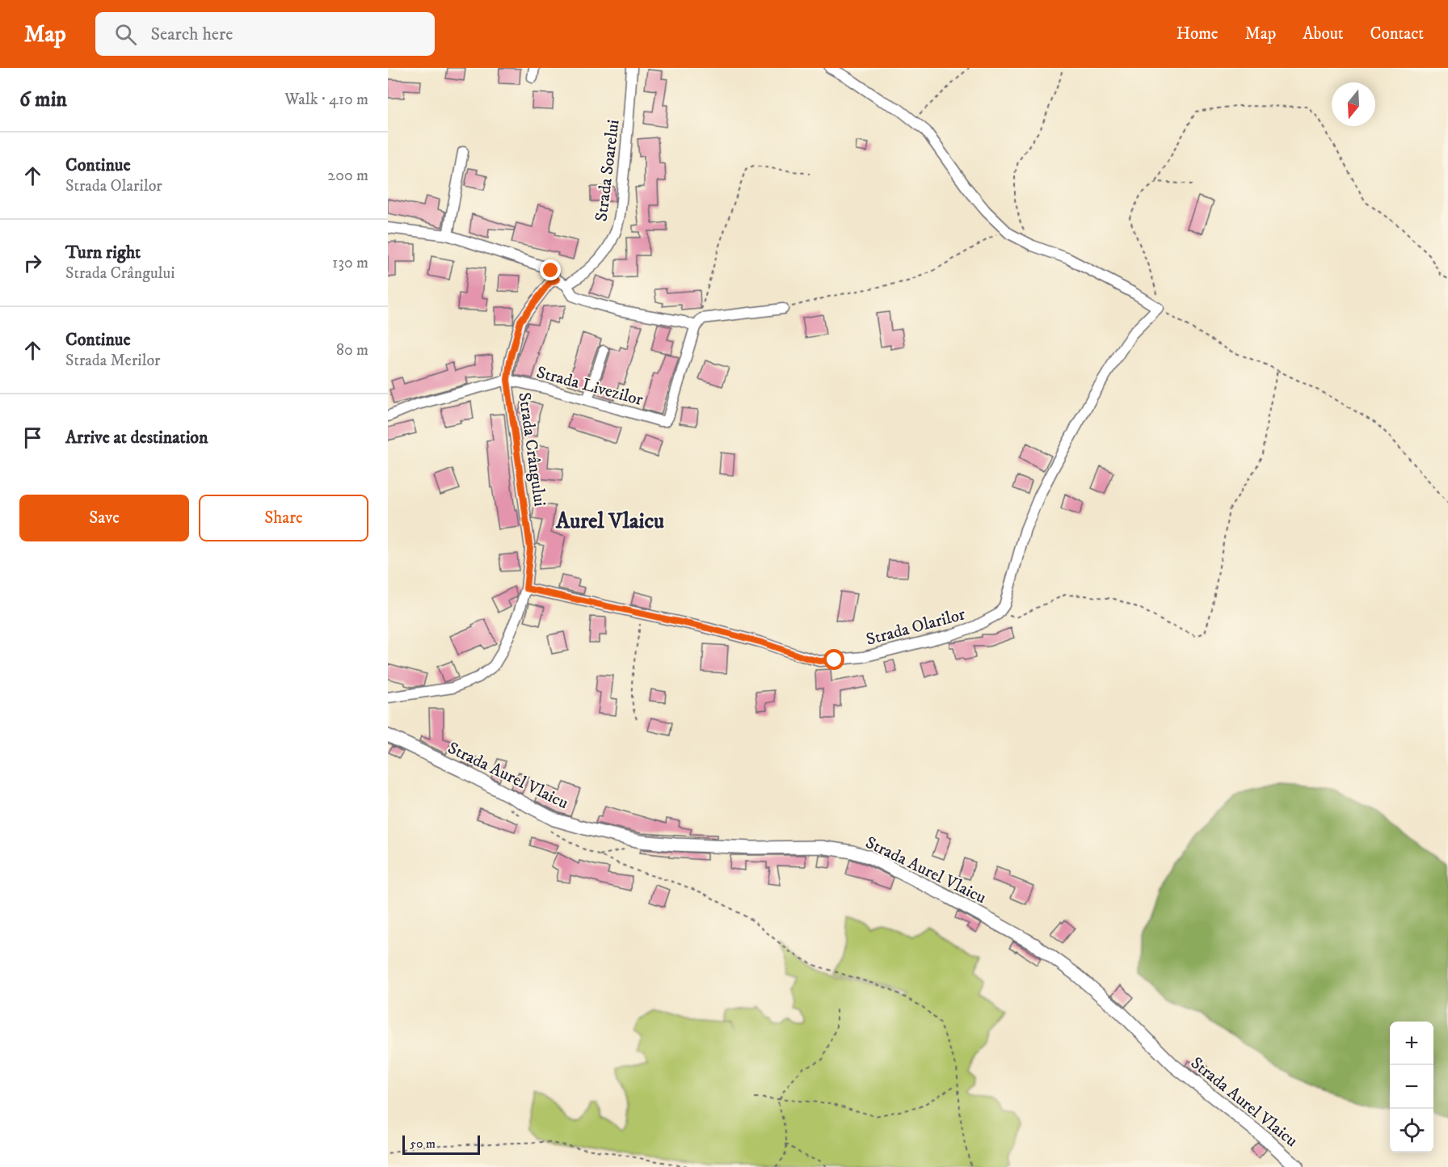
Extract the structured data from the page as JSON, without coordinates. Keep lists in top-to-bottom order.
{
  "streets": {
    "street": [
      "Strada Soarelui",
      "Strada Livezilor",
      "Strada Crângului",
      "Strada Olarilor",
      "Strada Aurel Vlaicu"
    ]
  },
  "crossings": [
    ["Strada Livezilor", "Strada Crângului"],
    ["Strada Crângului", "Strada Olarilor"]
  ],
  "districts": ["Aurel Vlaicu"],
  "scale_bar": "50 m",
  "north": "bottom",
  "page": {
    "header": "Map",
    "search": "Search here",
    "nav": [
      "Home",
      "Map",
      "About",
      "Contact"
    ],
    "heading": ["6 min", "Walk · 410 m"],
    "list": [
      ["Continue", "Strada Olarilor", "200 m"],
      ["Turn right", "Strada Crângului", "130 m"],
      ["Continue", "Strada Merilor", "80 m"],
      "Arrive at destination"
    ],
    "buttons": ["Save", "Share"],
    "map_buttons": ["+", "−"],
    "scale": "50 m"
  }
}
